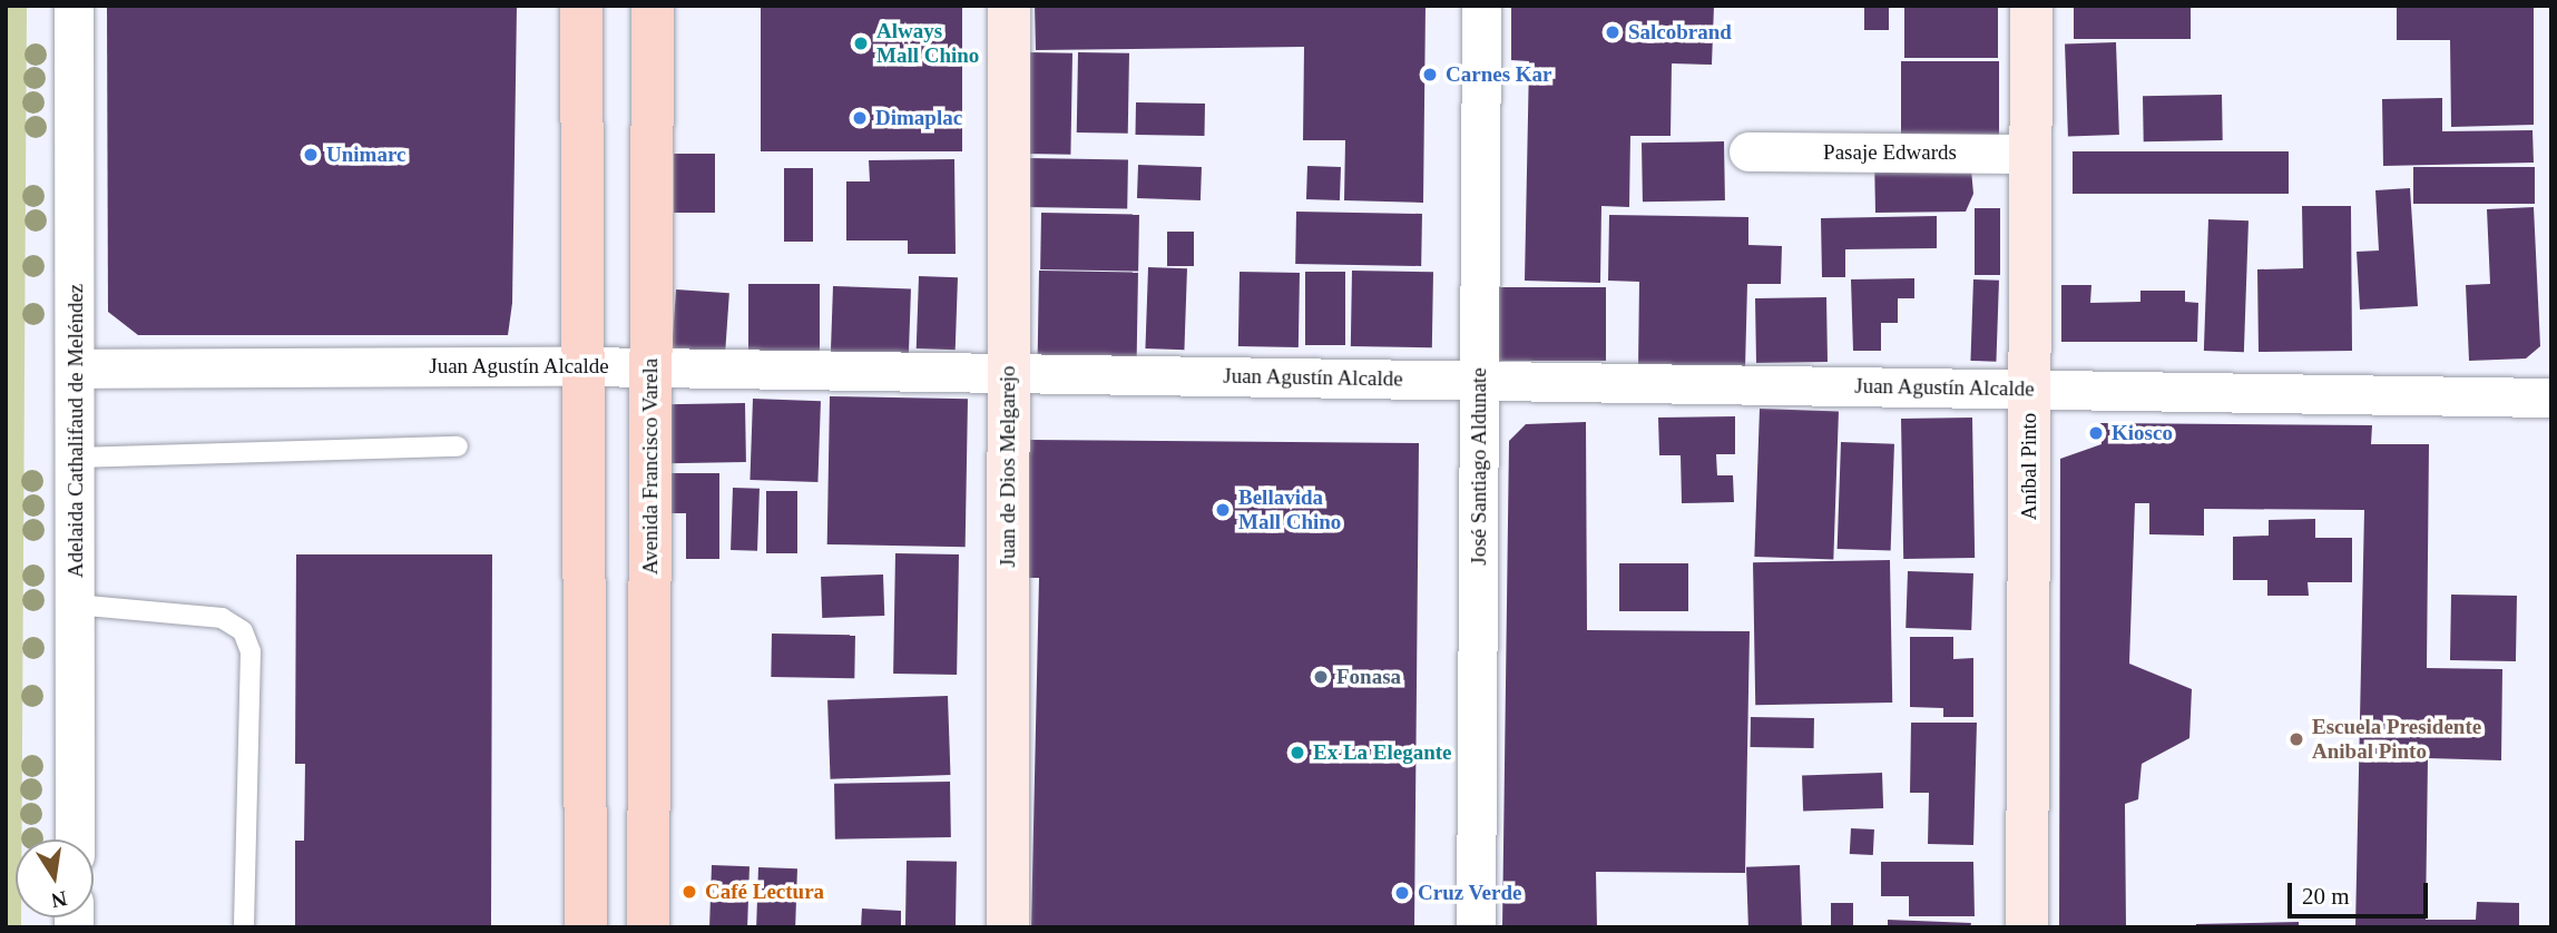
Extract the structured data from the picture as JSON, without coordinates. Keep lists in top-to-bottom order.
{
  "streets": {
    "main road": ["Avenida Francisco Varela"],
    "street": [
      "Pasaje Edwards",
      "Juan Agustín Alcalde",
      "Adelaida Cathalifaud de Meléndez",
      "Juan de Dios Melgarejo",
      "José Santiago Aldunate",
      "Aníbal Pinto"
    ]
  },
  "crossings": [
    ["Pasaje Edwards", "Aníbal Pinto"],
    ["Juan Agustín Alcalde", "Adelaida Cathalifaud de Meléndez"],
    ["Juan Agustín Alcalde", "Avenida Francisco Varela"],
    ["Juan Agustín Alcalde", "Juan de Dios Melgarejo"],
    ["Juan Agustín Alcalde", "José Santiago Aldunate"],
    ["Juan Agustín Alcalde", "Aníbal Pinto"]
  ],
  "places": [
    "Salcobrand",
    "Always Mall Chino",
    "Carnes Kar",
    "Dimaplac",
    "Unimarc",
    "Kiosco",
    "Bellavida Mall Chino",
    "Fonasa",
    "Escuela Presidente Anibal Pinto",
    "Ex La Elegante",
    "Café Lectura",
    "Cruz Verde"
  ],
  "scale_bar": "20 m",
  "north": "bottom"
}
